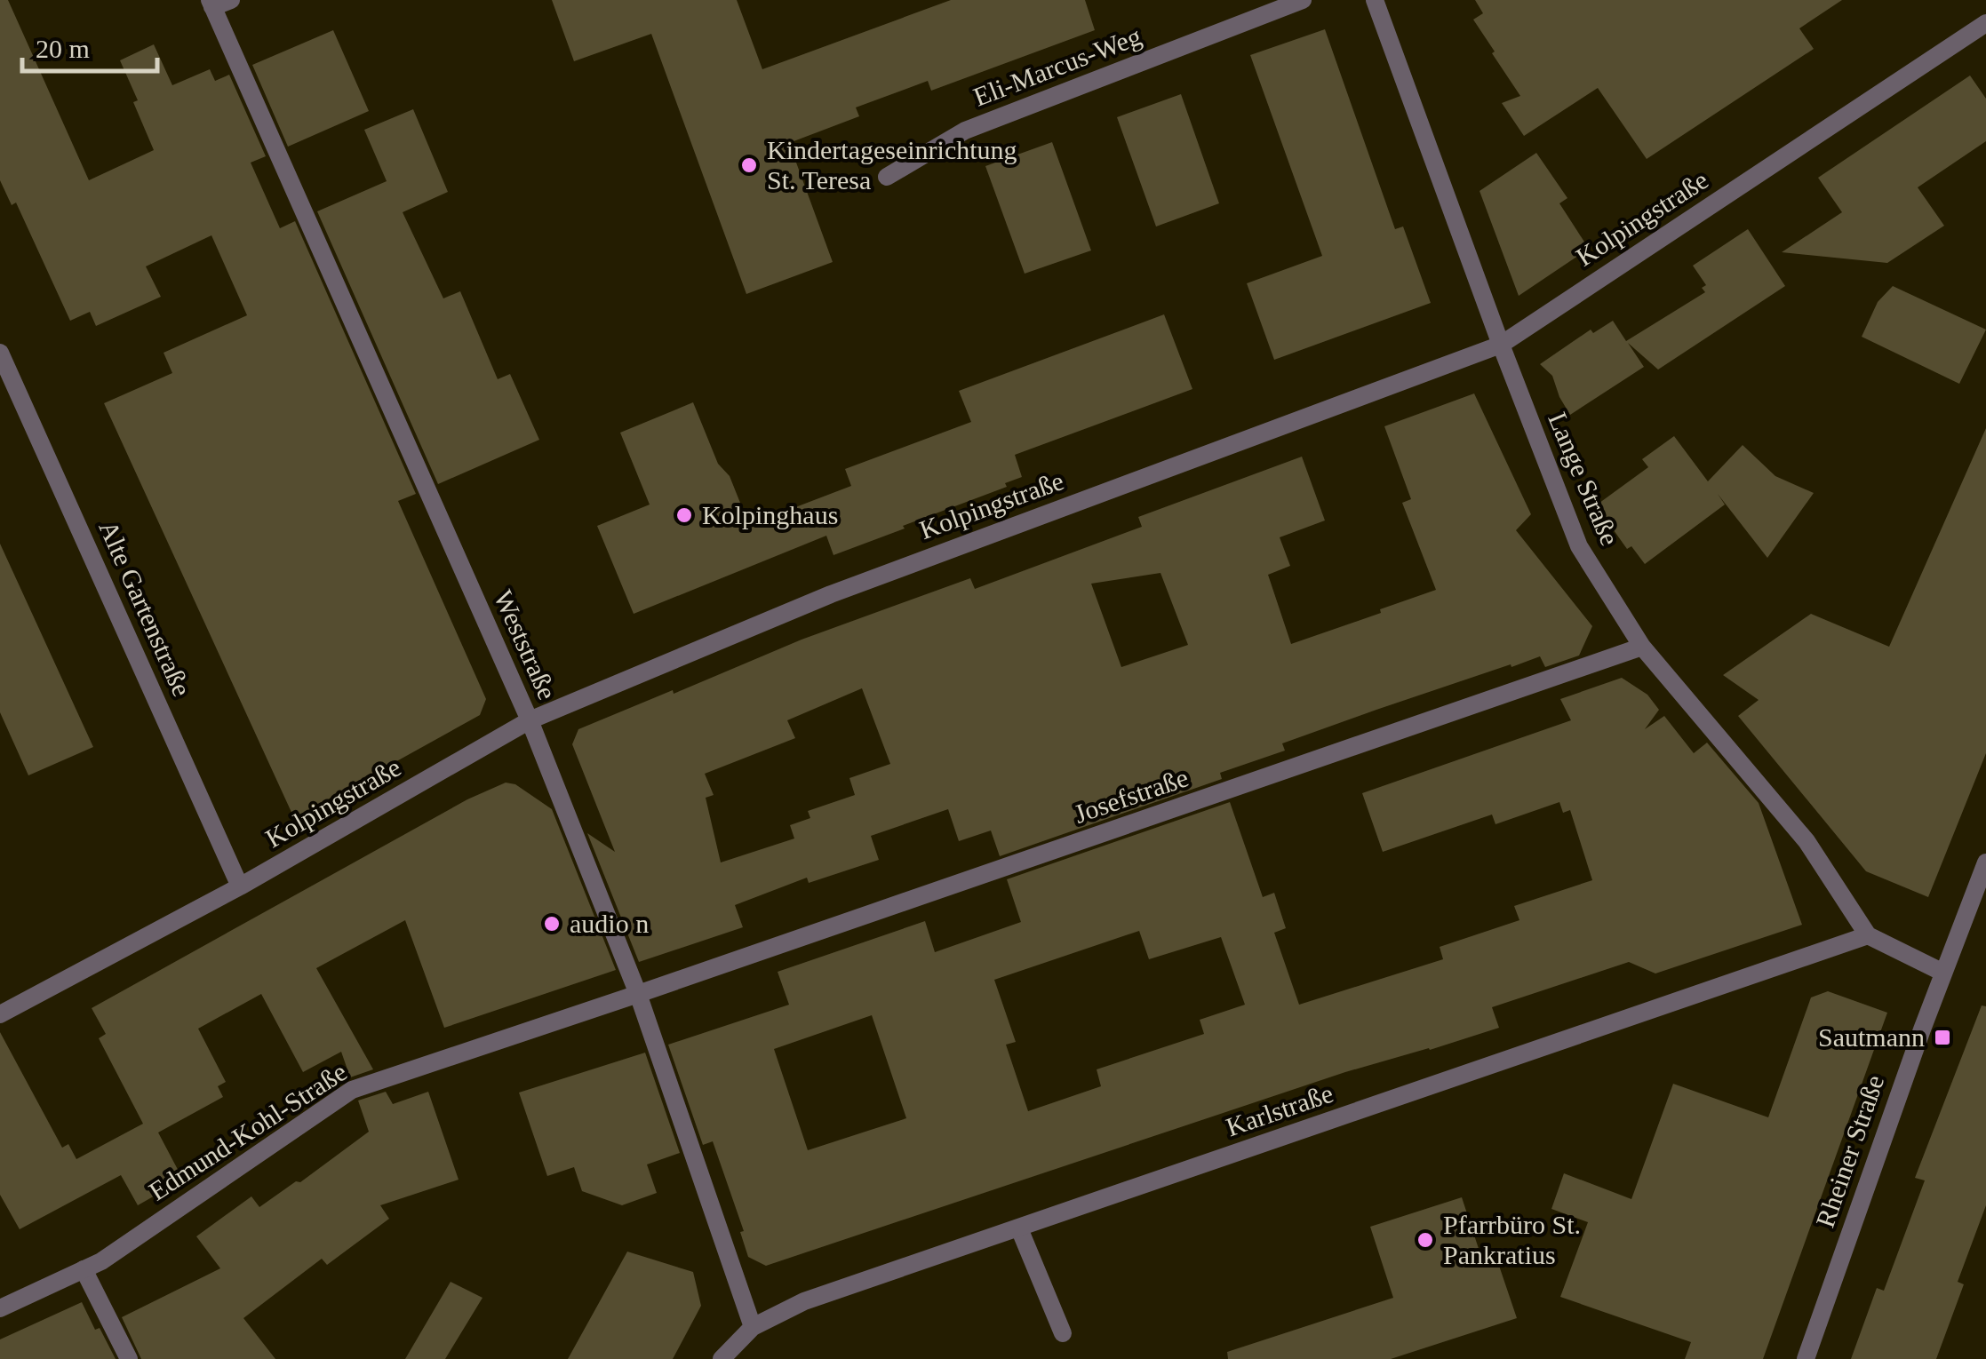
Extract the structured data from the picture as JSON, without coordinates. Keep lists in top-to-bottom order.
{
  "streets": {
    "street": [
      "Eli-Marcus-Weg",
      "Kolpingstraße",
      "Lange Straße",
      "Alte Gartenstraße",
      "Weststraße",
      "Josefstraße",
      "Karlstraße",
      "Edmund-Kohl-Straße",
      "Rheiner Straße"
    ]
  },
  "crossings": [
    ["Kolpingstraße", "Lange Straße"],
    ["Kolpingstraße", "Alte Gartenstraße"],
    ["Kolpingstraße", "Weststraße"],
    ["Lange Straße", "Josefstraße"],
    ["Lange Straße", "Karlstraße"],
    ["Weststraße", "Josefstraße"],
    ["Weststraße", "Karlstraße"],
    ["Weststraße", "Edmund-Kohl-Straße"],
    ["Josefstraße", "Edmund-Kohl-Straße"]
  ],
  "places": {
    "other": [
      "Kindertageseinrichtung St. Teresa",
      "Kolpinghaus",
      "audio n",
      "Pfarrbüro St. Pankratius"
    ],
    "transit": ["Sautmann"]
  },
  "scale_bar": "20 m"
}
